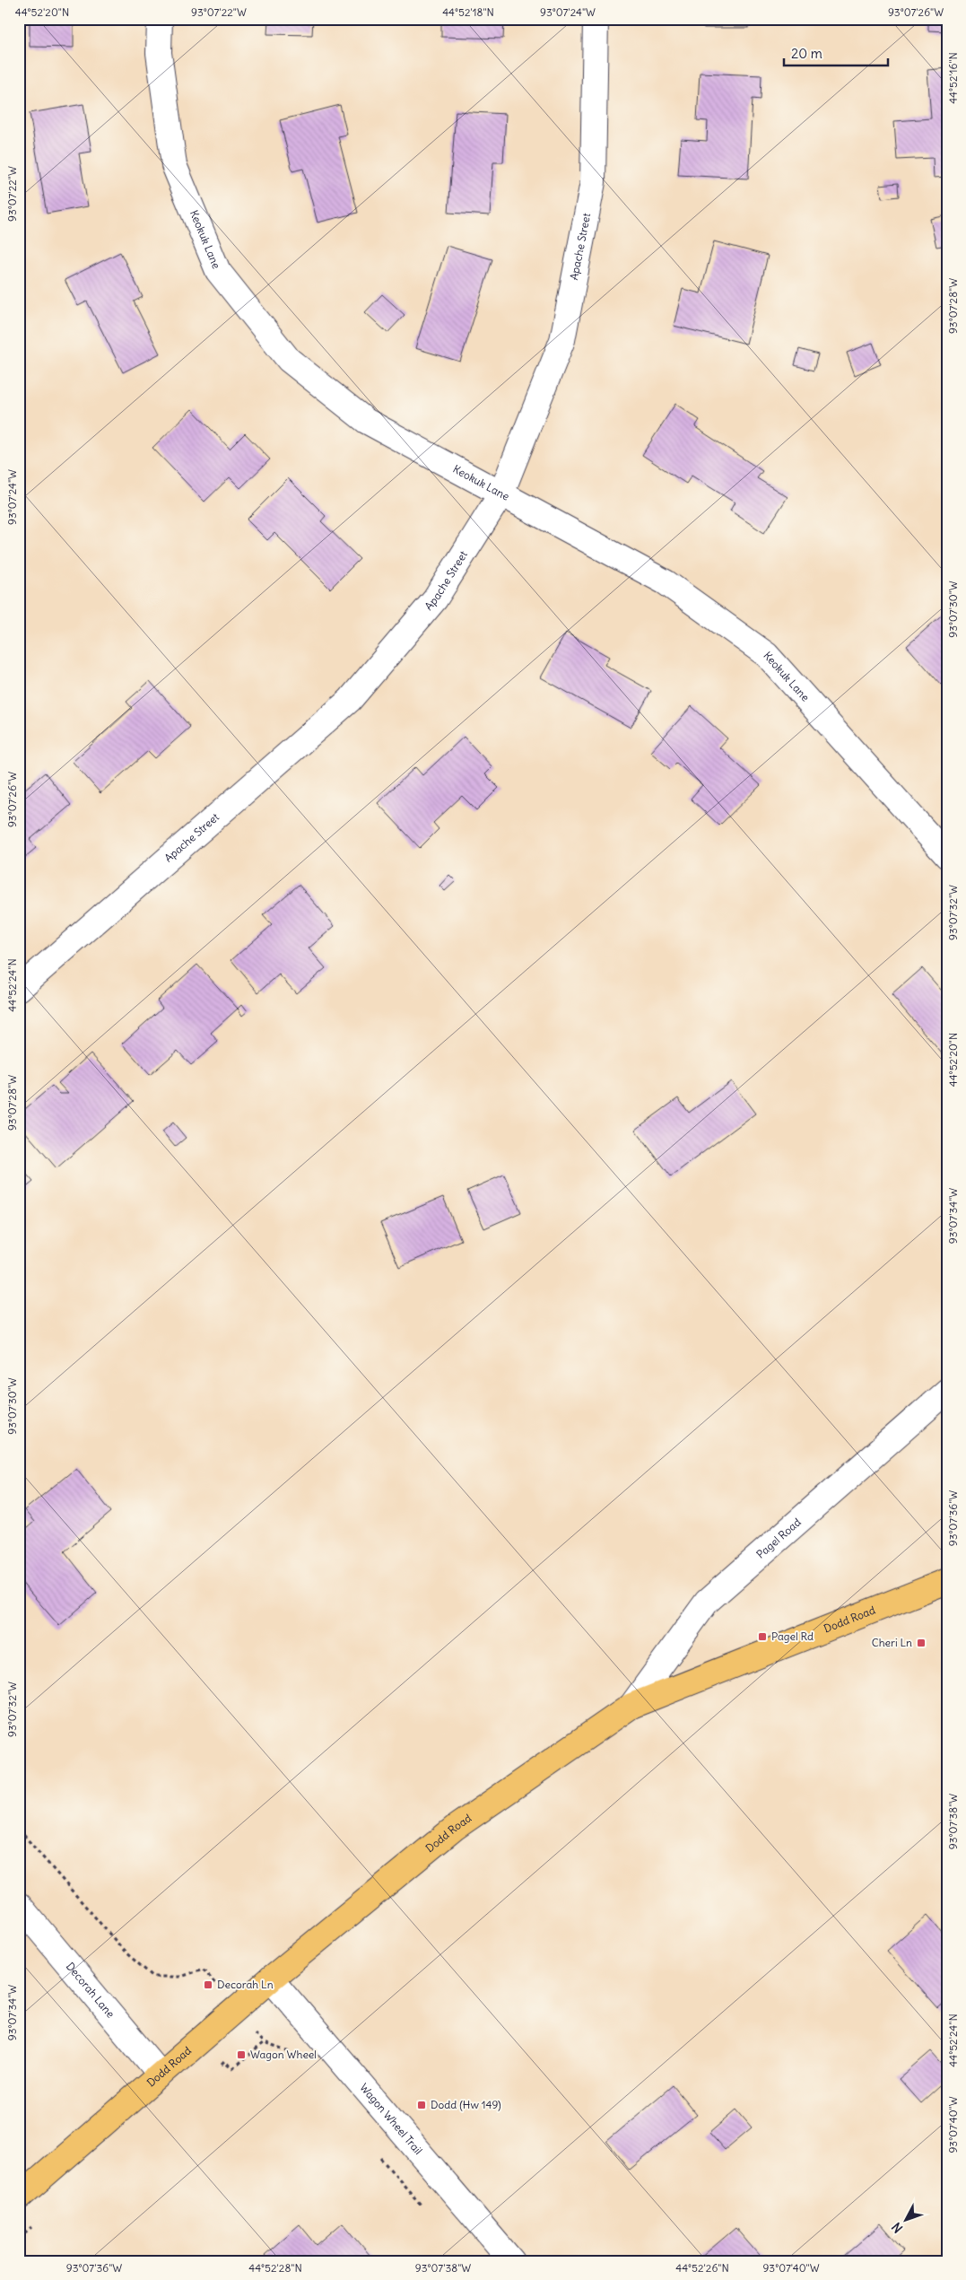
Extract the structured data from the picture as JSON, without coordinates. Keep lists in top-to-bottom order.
{
  "streets": {
    "main road": ["Dodd Road"],
    "street": [
      "Keokuk Lane",
      "Apache Street",
      "Pagel Road",
      "Decorah Lane",
      "Wagon Wheel Trail"
    ]
  },
  "crossings": [
    ["Keokuk Lane", "Apache Street"],
    ["Pagel Road", "Dodd Road"],
    ["Dodd Road", "Decorah Lane"],
    ["Dodd Road", "Wagon Wheel Trail"]
  ],
  "places": {
    "transit": [
      "Pagel Rd",
      "Cheri Ln",
      "Decorah Ln",
      "Wagon Wheel",
      "Dodd (Hw 149)"
    ]
  },
  "scale_bar": "20 m",
  "north": "bottom left",
  "coordinates": [
    "44°52'20\"N",
    "93°07'22\"W",
    "44°52'18\"N",
    "93°07'24\"W",
    "93°07'26\"W",
    "44°52'16\"N",
    "93°07'28\"W",
    "93°07'30\"W",
    "93°07'32\"W",
    "44°52'24\"N",
    "93°07'34\"W",
    "93°07'36\"W",
    "93°07'38\"W",
    "93°07'40\"W",
    "44°52'28\"N",
    "44°52'26\"N"
  ]
}
